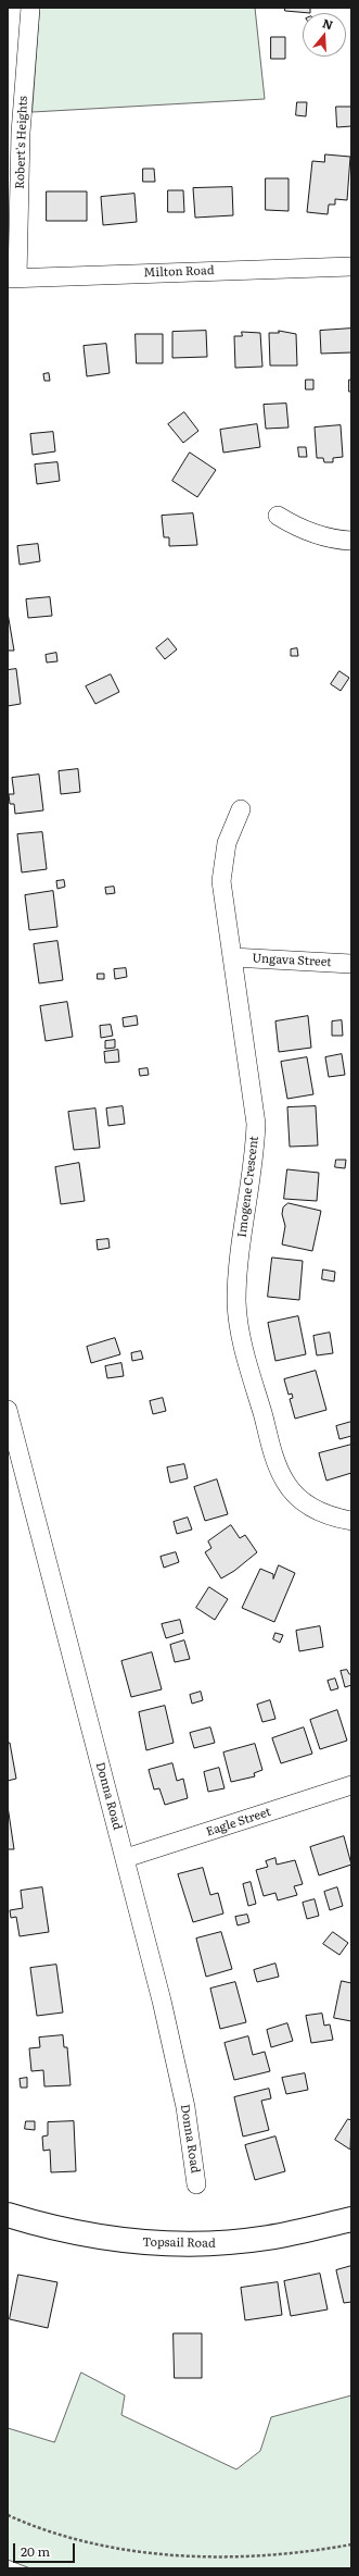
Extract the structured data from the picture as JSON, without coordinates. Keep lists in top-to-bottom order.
{
  "streets": {
    "main road": ["Topsail Road"],
    "street": [
      "Robert's Heights",
      "Milton Road",
      "Ungava Street",
      "Imogene Crescent",
      "Donna Road",
      "Eagle Street"
    ]
  },
  "crossings": [
    ["Robert's Heights", "Milton Road"],
    ["Ungava Street", "Imogene Crescent"],
    ["Donna Road", "Eagle Street"]
  ],
  "scale_bar": "20 m",
  "north": "top"
}
